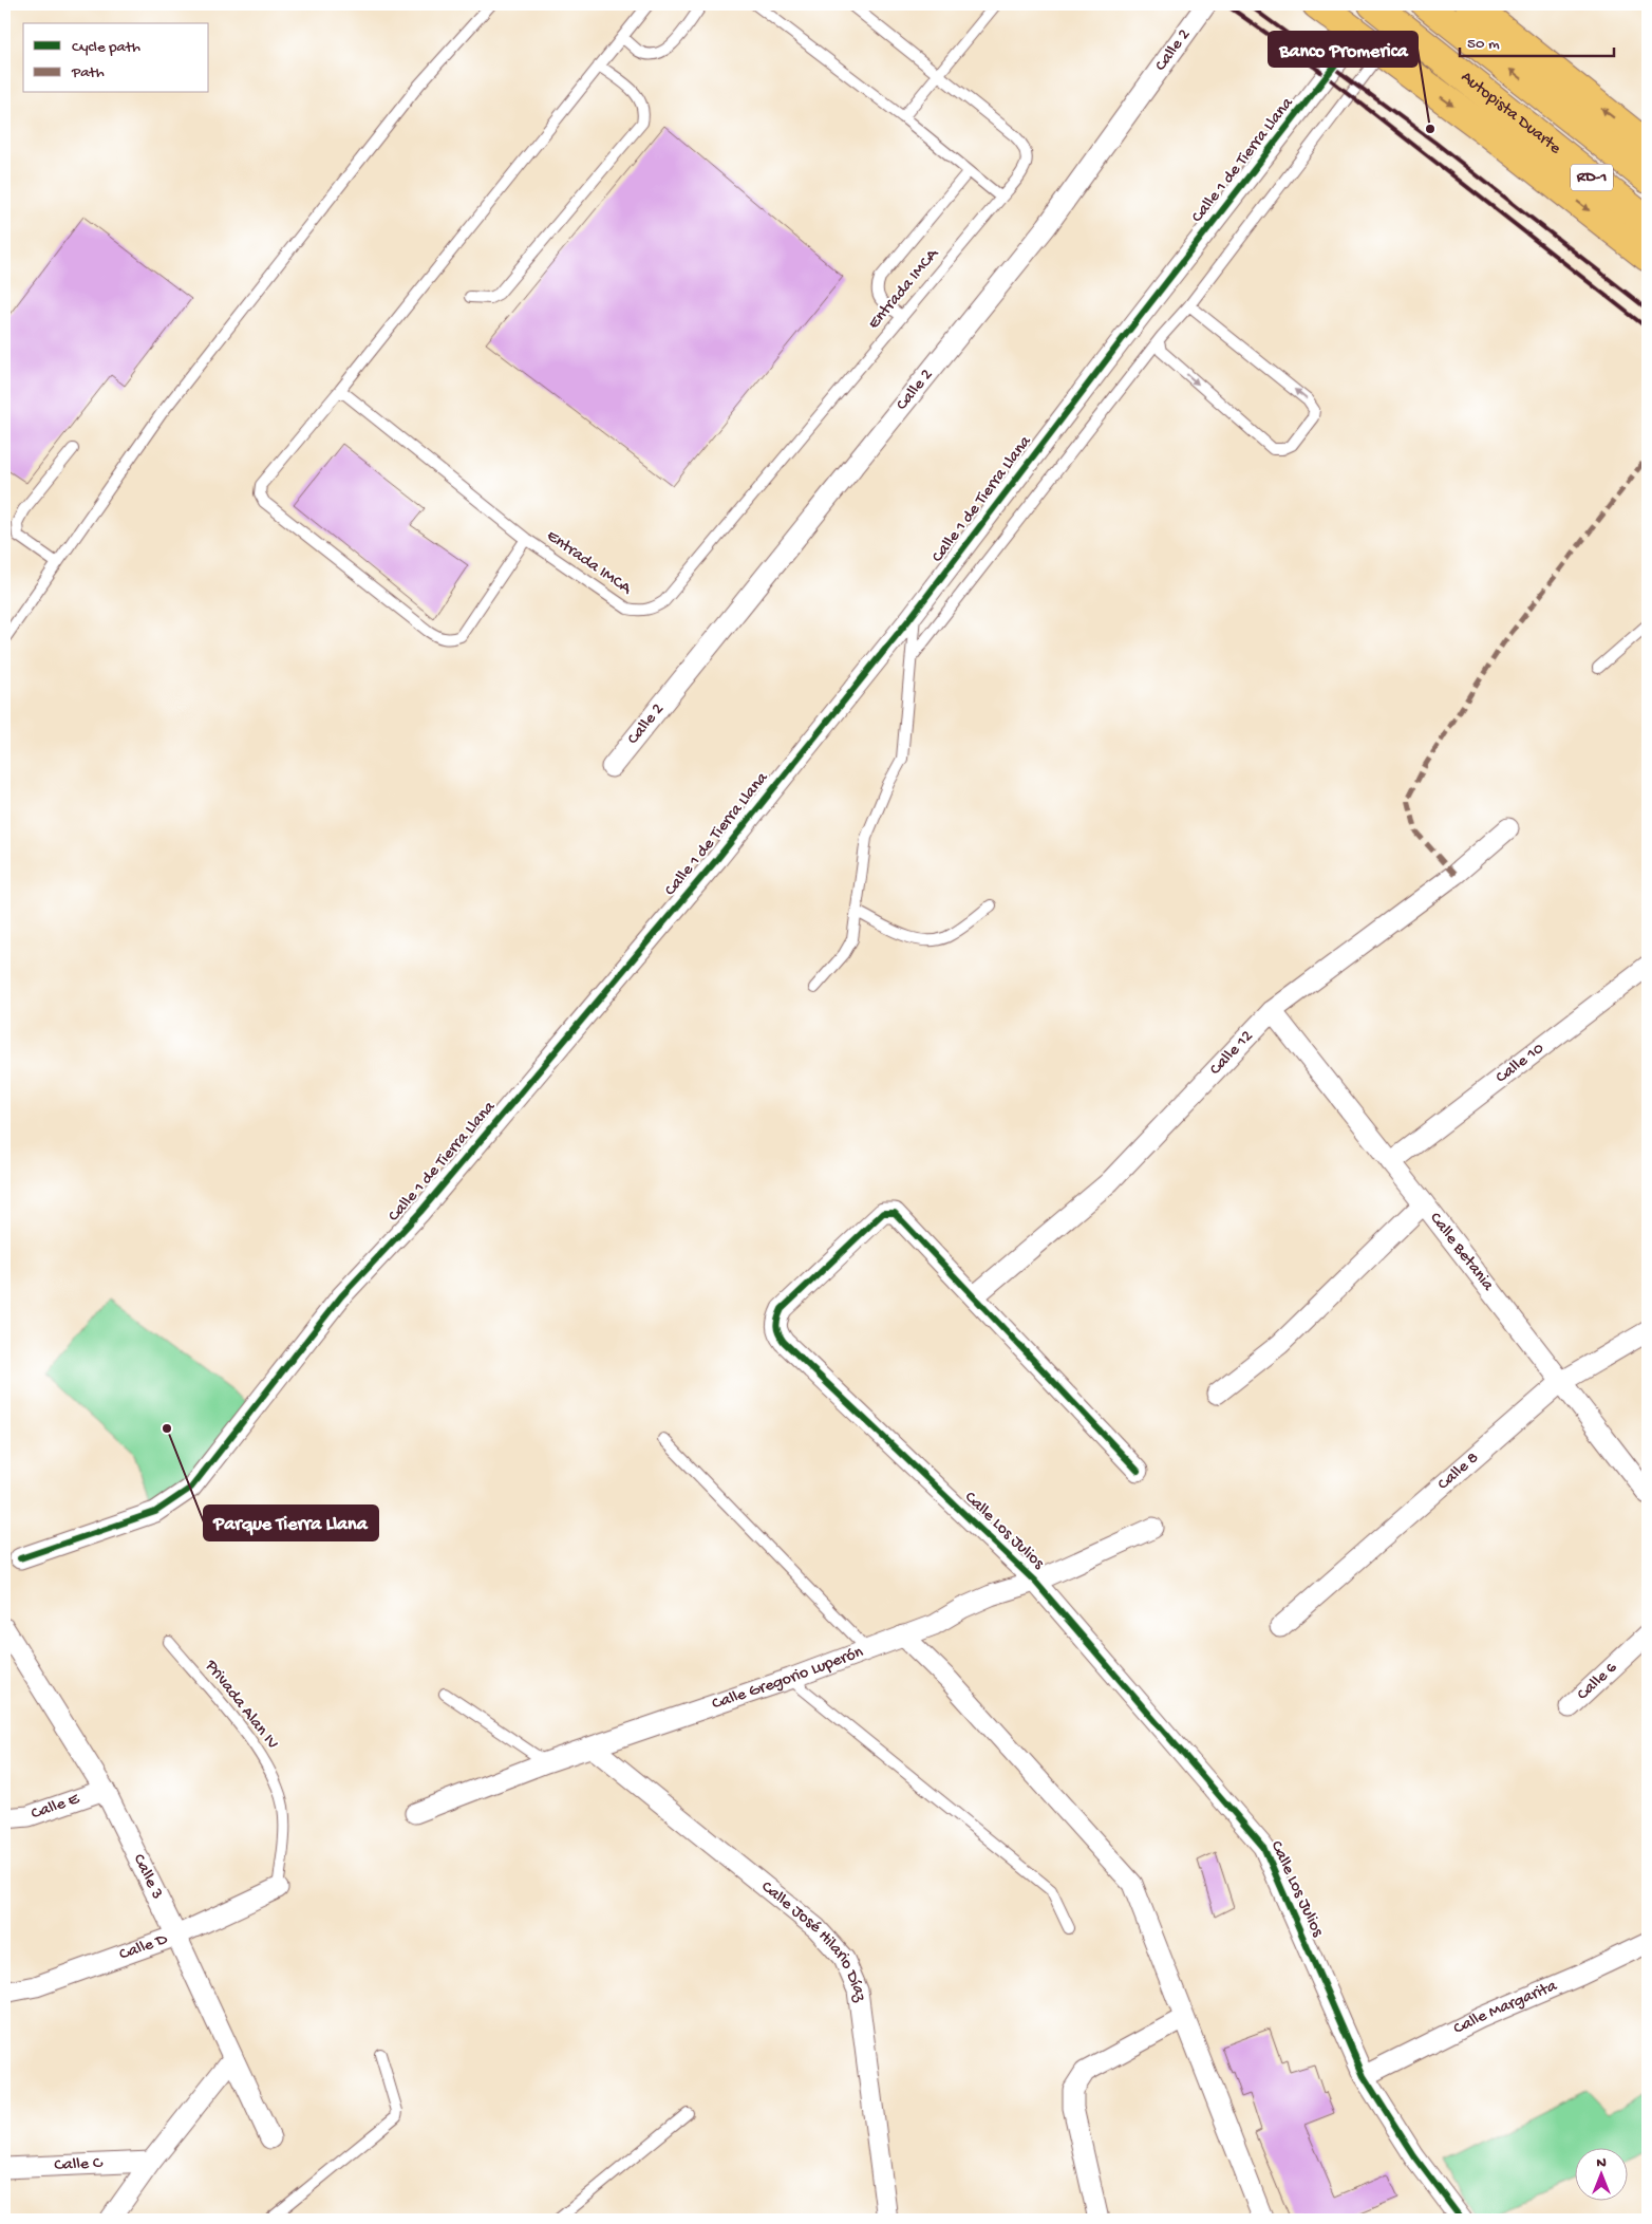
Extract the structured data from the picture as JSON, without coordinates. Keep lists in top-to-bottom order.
{
  "streets": {
    "main road": ["Autopista Duarte", "RD-1"],
    "street": [
      "Calle 2",
      "Calle 1 de Tierra Llana",
      "Calle 12",
      "Calle 10",
      "Calle Betania",
      "Calle 8",
      "Calle Los Julios",
      "Calle Gregorio Luperón",
      "Calle 6",
      "Calle E",
      "Calle 3",
      "Calle José Hilario Díaz",
      "Calle D",
      "Calle Margarita",
      "Calle C"
    ],
    "lane": ["Entrada IMCA", "Privada Alan IV"]
  },
  "crossings": [
    ["Calle 12", "Calle Betania"],
    ["Calle 12", "Calle Los Julios"],
    ["Calle 10", "Calle Betania"],
    ["Calle Betania", "Calle 8"],
    ["Calle Los Julios", "Calle Gregorio Luperón"],
    ["Calle Los Julios", "Calle Margarita"],
    ["Calle Gregorio Luperón", "Calle José Hilario Díaz"],
    ["Privada Alan IV", "Calle D"],
    ["Calle E", "Calle 3"],
    ["Calle 3", "Calle D"]
  ],
  "places": ["Banco Promerica", "Parque Tierra Llana"],
  "legend": ["Cycle path", "Path"],
  "scale_bar": "50 m",
  "north": "top"
}
